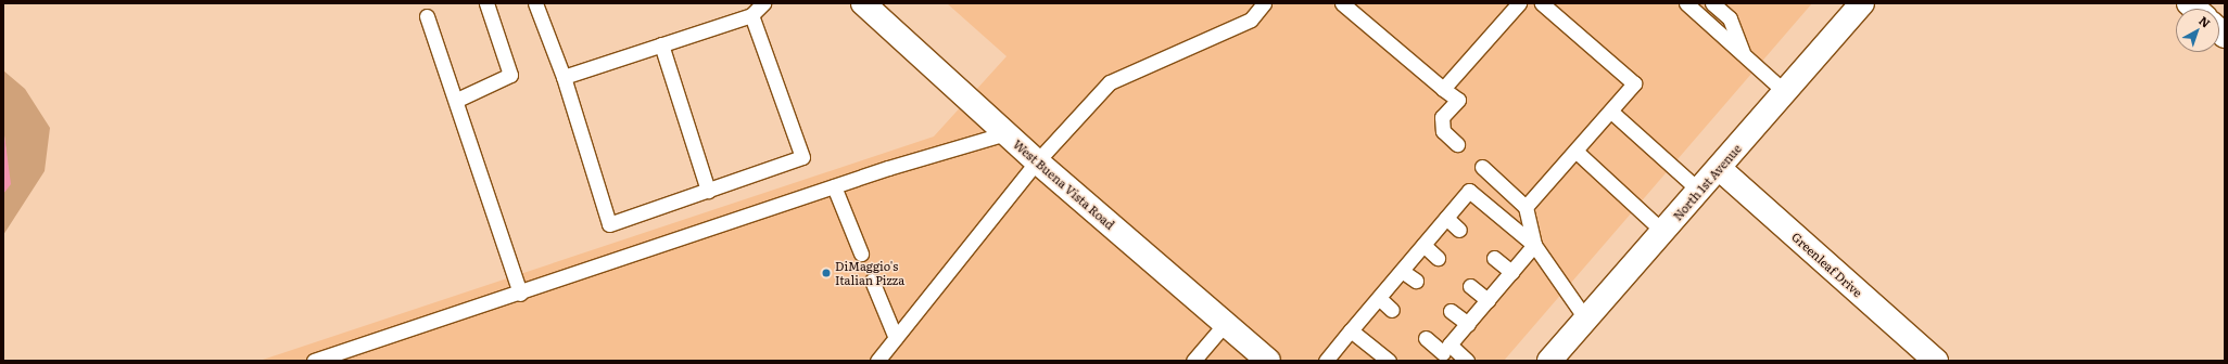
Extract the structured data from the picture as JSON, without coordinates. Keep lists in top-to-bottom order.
{
  "streets": {
    "street": ["North 1st Avenue", "West Buena Vista Road", "Greenleaf Drive"]
  },
  "crossings": [
    ["North 1st Avenue", "Greenleaf Drive"]
  ],
  "places": ["DiMaggio's Italian Pizza"],
  "north": "top right"
}
